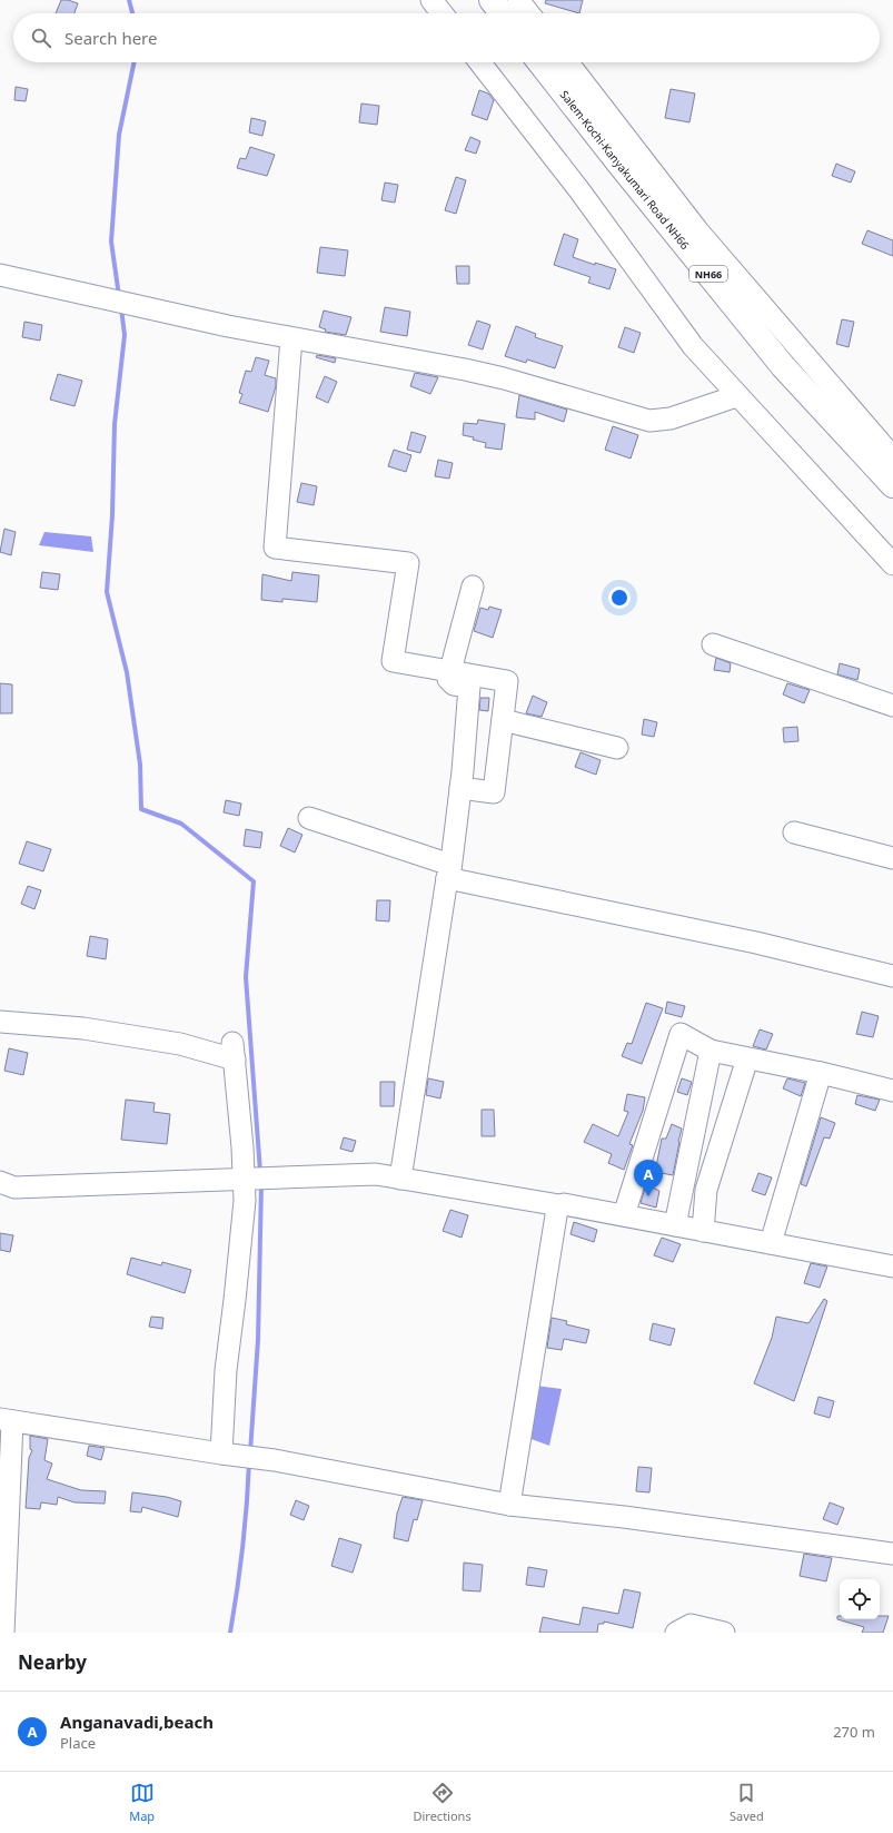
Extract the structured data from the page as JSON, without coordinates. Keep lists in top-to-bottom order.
{
  "streets": {
    "highway": ["Salem-Kochi-Kanyakumari Road NH66", "NH66"]
  },
  "page": {
    "search": "Search here",
    "pins": "A",
    "heading": "Nearby",
    "list": [
      {
        "mark": "A",
        "name": "Anganavadi,beach",
        "note": "Place",
        "value": "270 m"
      }
    ],
    "nav": ["Map", "Directions", "Saved"]
  }
}
